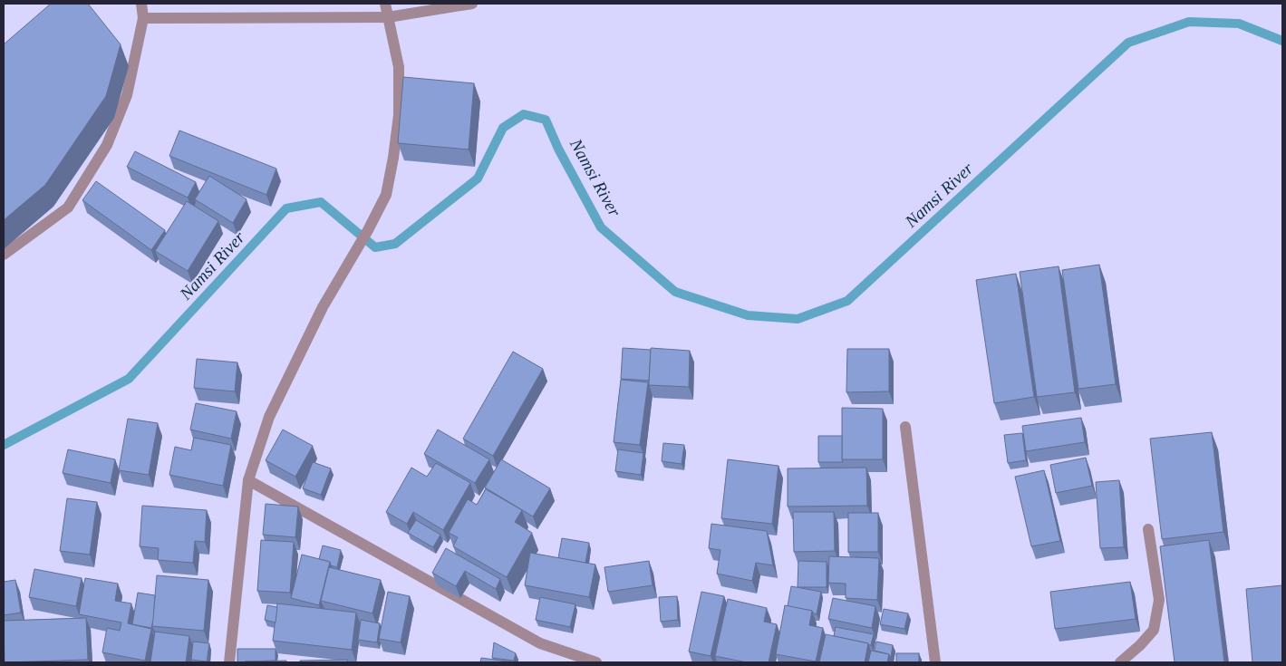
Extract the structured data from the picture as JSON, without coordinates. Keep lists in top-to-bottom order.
{
  "water": ["Namsi River"]
}
